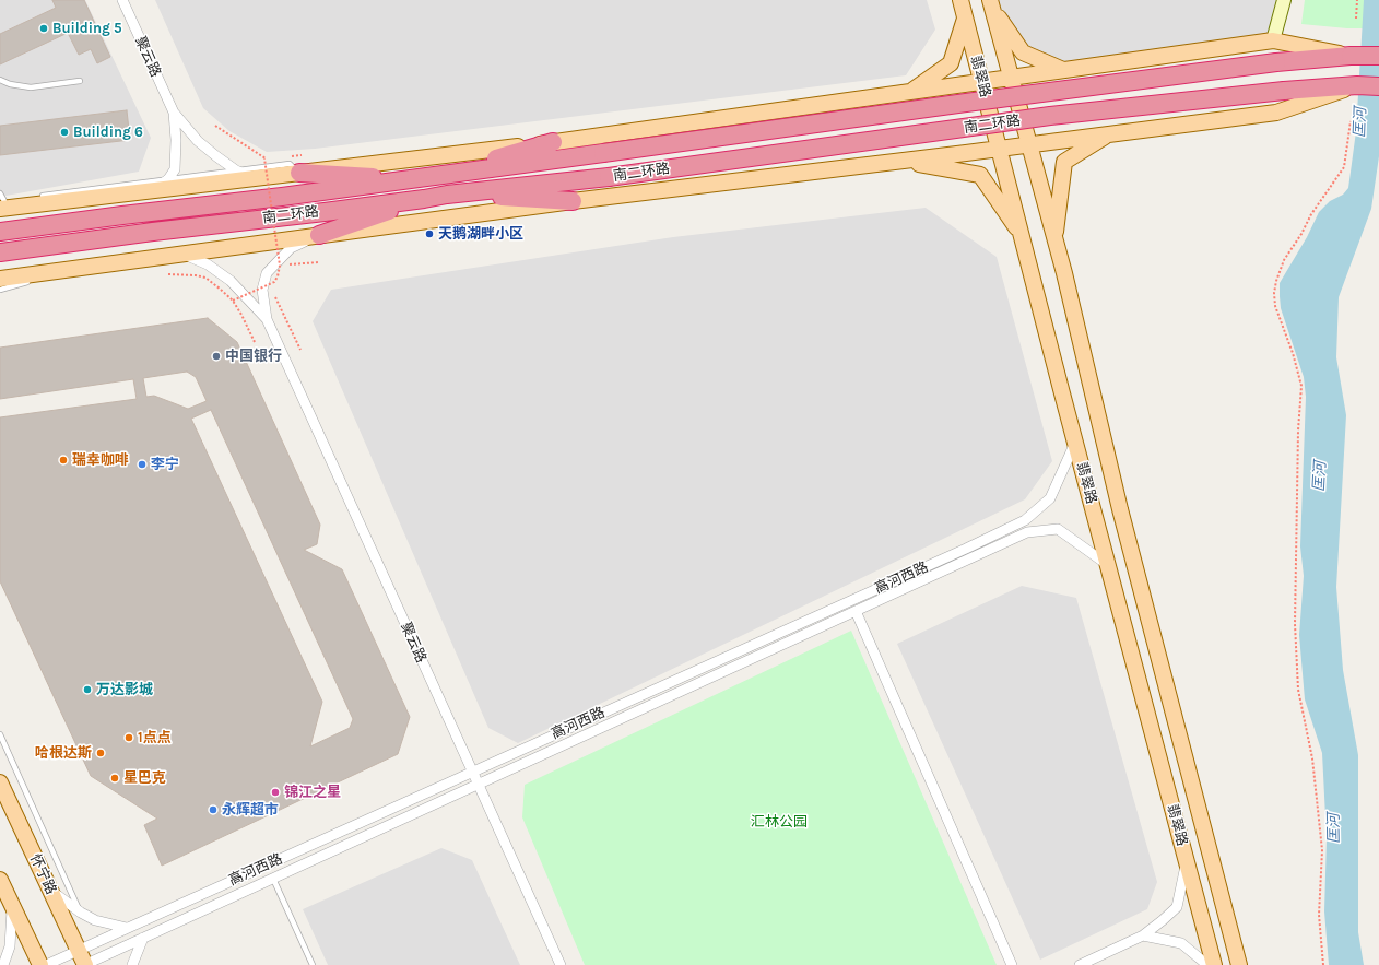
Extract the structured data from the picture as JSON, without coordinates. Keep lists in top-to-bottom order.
{
  "streets": {
    "highway": ["南二环路"],
    "main road": ["翡翠路", "怀宁路"],
    "street": ["聚云路", "高河西路"]
  },
  "crossings": [
    ["聚云路", "高河西路"],
    ["翡翠路", "高河西路"],
    ["高河西路", "怀宁路"]
  ],
  "water": ["匡河"],
  "parks": ["汇林公园"],
  "places": [
    "Building 5",
    "Building 6",
    "天鹅湖畔小区",
    "中国银行",
    "瑞幸咖啡",
    "李宁",
    "万达影城",
    "1点点",
    "哈根达斯",
    "星巴克",
    "锦江之星",
    "永辉超市"
  ]
}
